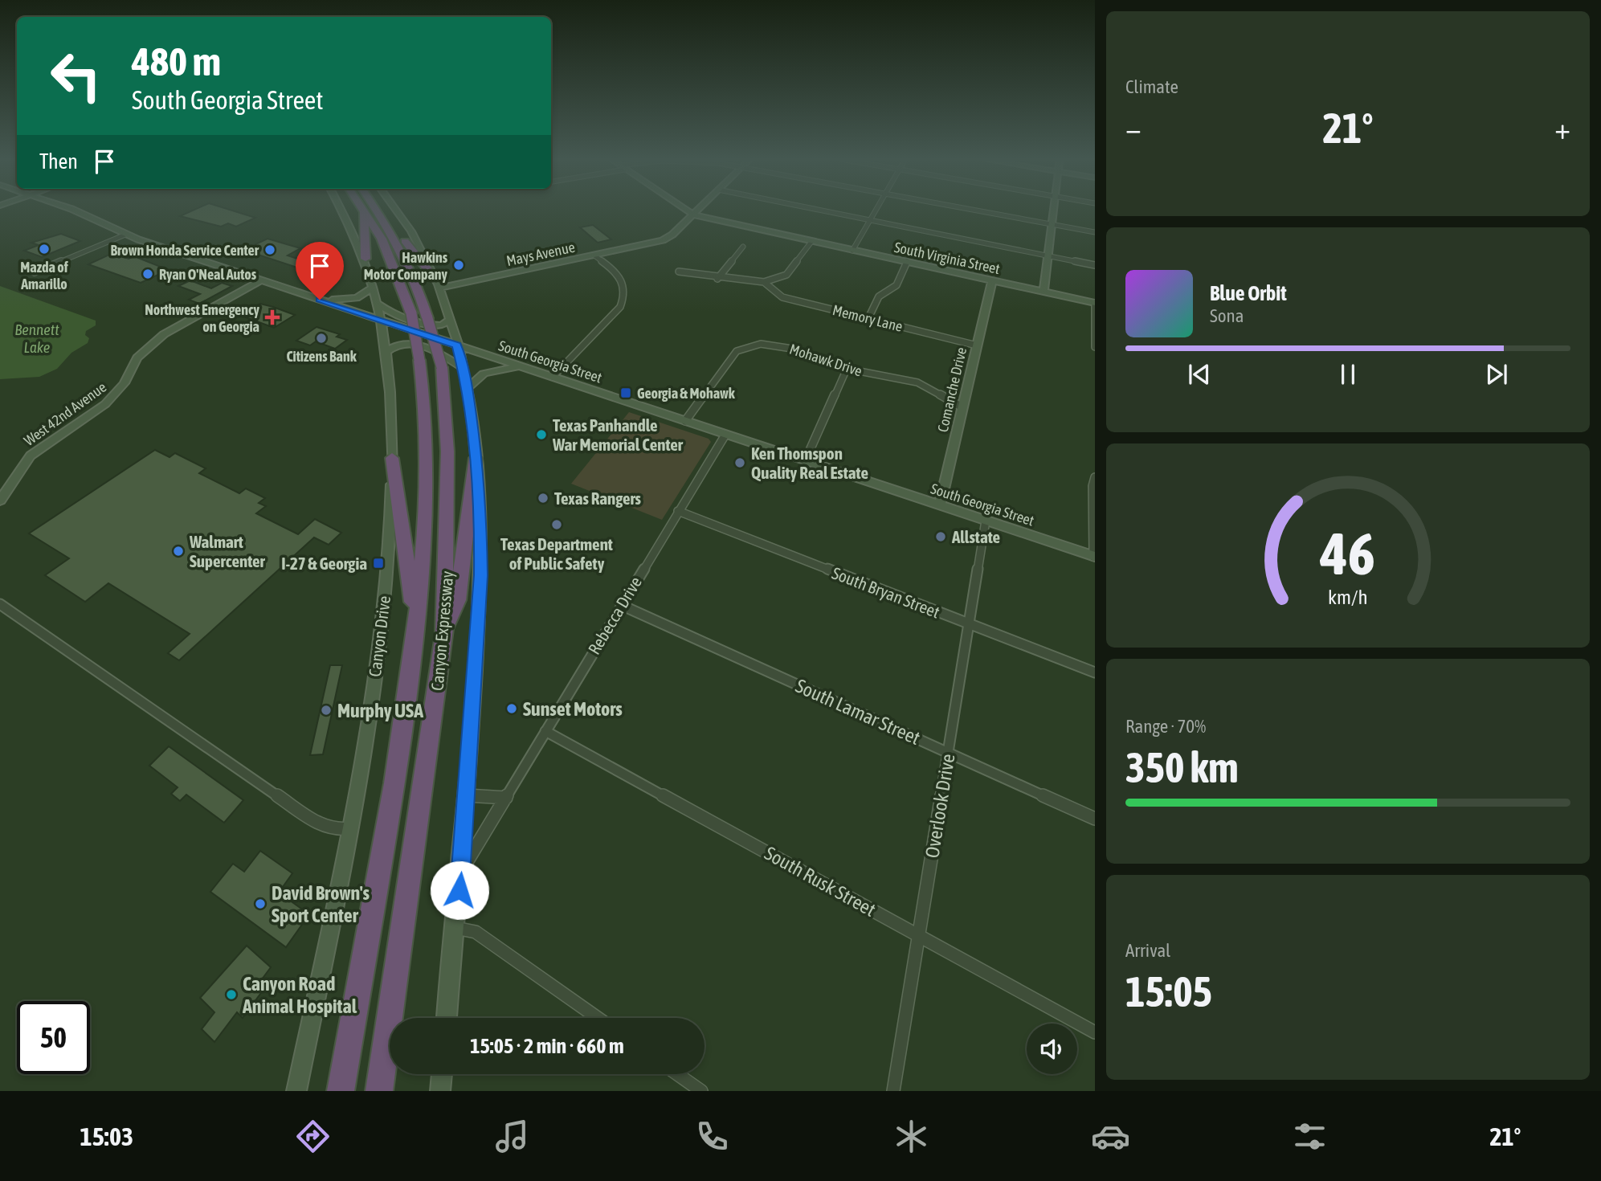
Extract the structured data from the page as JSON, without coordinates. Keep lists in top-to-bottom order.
{
  "streets": {
    "highway": ["Canyon Expressway"],
    "main road": [
      "Mays Avenue",
      "South Virginia Street",
      "South Georgia Street",
      "Comanche Drive",
      "West 42nd Avenue",
      "Canyon Drive"
    ],
    "street": [
      "Memory Lane",
      "Mohawk Drive",
      "South Bryan Street",
      "Rebecca Drive",
      "South Lamar Street",
      "Overlook Drive",
      "South Rusk Street"
    ]
  },
  "crossings": [
    ["Mays Avenue", "South Virginia Street"],
    ["South Virginia Street", "Comanche Drive"],
    ["Memory Lane", "Comanche Drive"],
    ["Mohawk Drive", "South Georgia Street"],
    ["Mohawk Drive", "Comanche Drive"],
    ["South Georgia Street", "Comanche Drive"],
    ["South Georgia Street", "West 42nd Avenue"],
    ["South Georgia Street", "Rebecca Drive"],
    ["South Georgia Street", "Canyon Drive"],
    ["South Georgia Street", "Overlook Drive"],
    ["South Bryan Street", "Rebecca Drive"],
    ["South Bryan Street", "Overlook Drive"],
    ["Rebecca Drive", "South Lamar Street"],
    ["Rebecca Drive", "South Rusk Street"],
    ["South Lamar Street", "Overlook Drive"],
    ["Overlook Drive", "South Rusk Street"]
  ],
  "water": ["Bennett Lake"],
  "places": {
    "other": [
      "Mazda of Amarillo",
      "Brown Honda Service Center",
      "Hawkins Motor Company",
      "Ryan O'Neal Autos",
      "Citizens Bank",
      "Texas Panhandle War Memorial Center",
      "Ken Thomspon Quality Real Estate",
      "Texas Rangers",
      "Texas Department of Public Safety",
      "Allstate",
      "Walmart Supercenter",
      "Sunset Motors",
      "Murphy USA",
      "David Brown's Sport Center",
      "Canyon Road Animal Hospital"
    ],
    "health": ["Northwest Emergency on Georgia"],
    "transit": ["Georgia & Mohawk", "I-27 & Georgia"]
  },
  "page": {
    "tile": [
      "Climate",
      ["Range · 70%", "350 km"],
      ["Arrival", "15:05"]
    ],
    "turn": ["480 m", "South Georgia Street"],
    "heat": ["−", "21°", "+"],
    "then": "Then",
    "song": ["Blue Orbit", "Sona"],
    "limit": "50",
    "trip": "15:05 · 2 min · 660 m",
    "tabs": ["15:03", "21°"],
    "gauge": ["46", "km/h"]
  }
}
